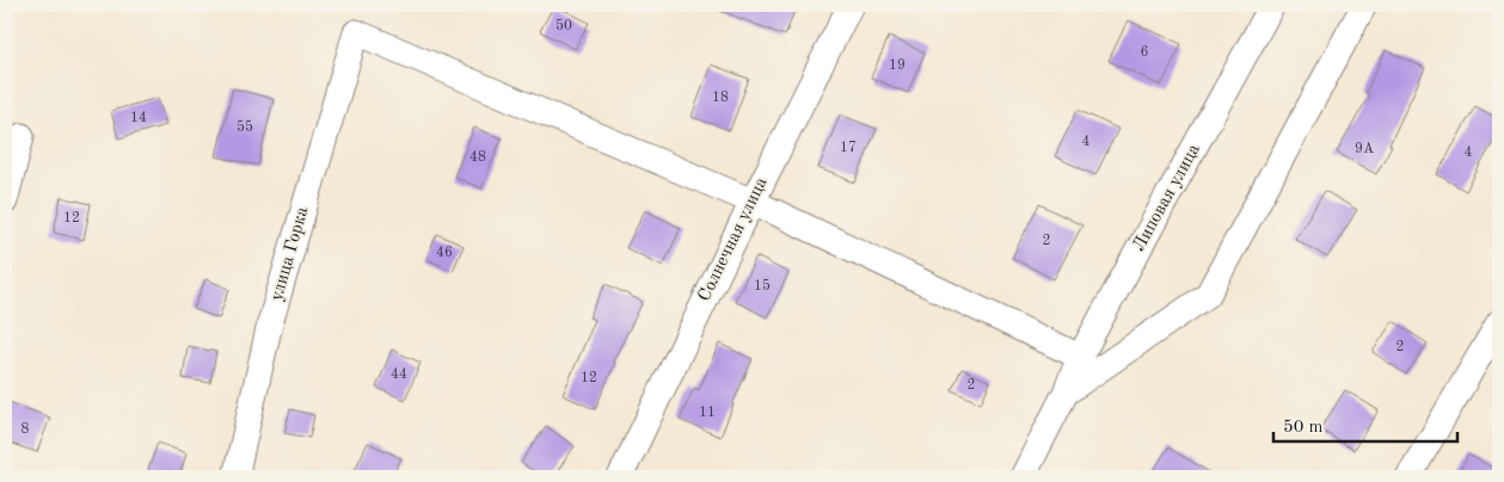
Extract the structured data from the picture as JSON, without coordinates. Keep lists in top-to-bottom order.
{
  "streets": {
    "street": ["Липовая улица", "Солнечная улица", "улица Горка"]
  },
  "crossings": [
    ["Солнечная улица", "улица Горка"]
  ],
  "house_numbers": [
    "50",
    "6",
    "19",
    "18",
    "14",
    "55",
    "4",
    "17",
    "9А",
    "4",
    "48",
    "12",
    "2",
    "46",
    "15",
    "2",
    "44",
    "12",
    "2",
    "11",
    "8"
  ],
  "scale_bar": "50 m"
}
